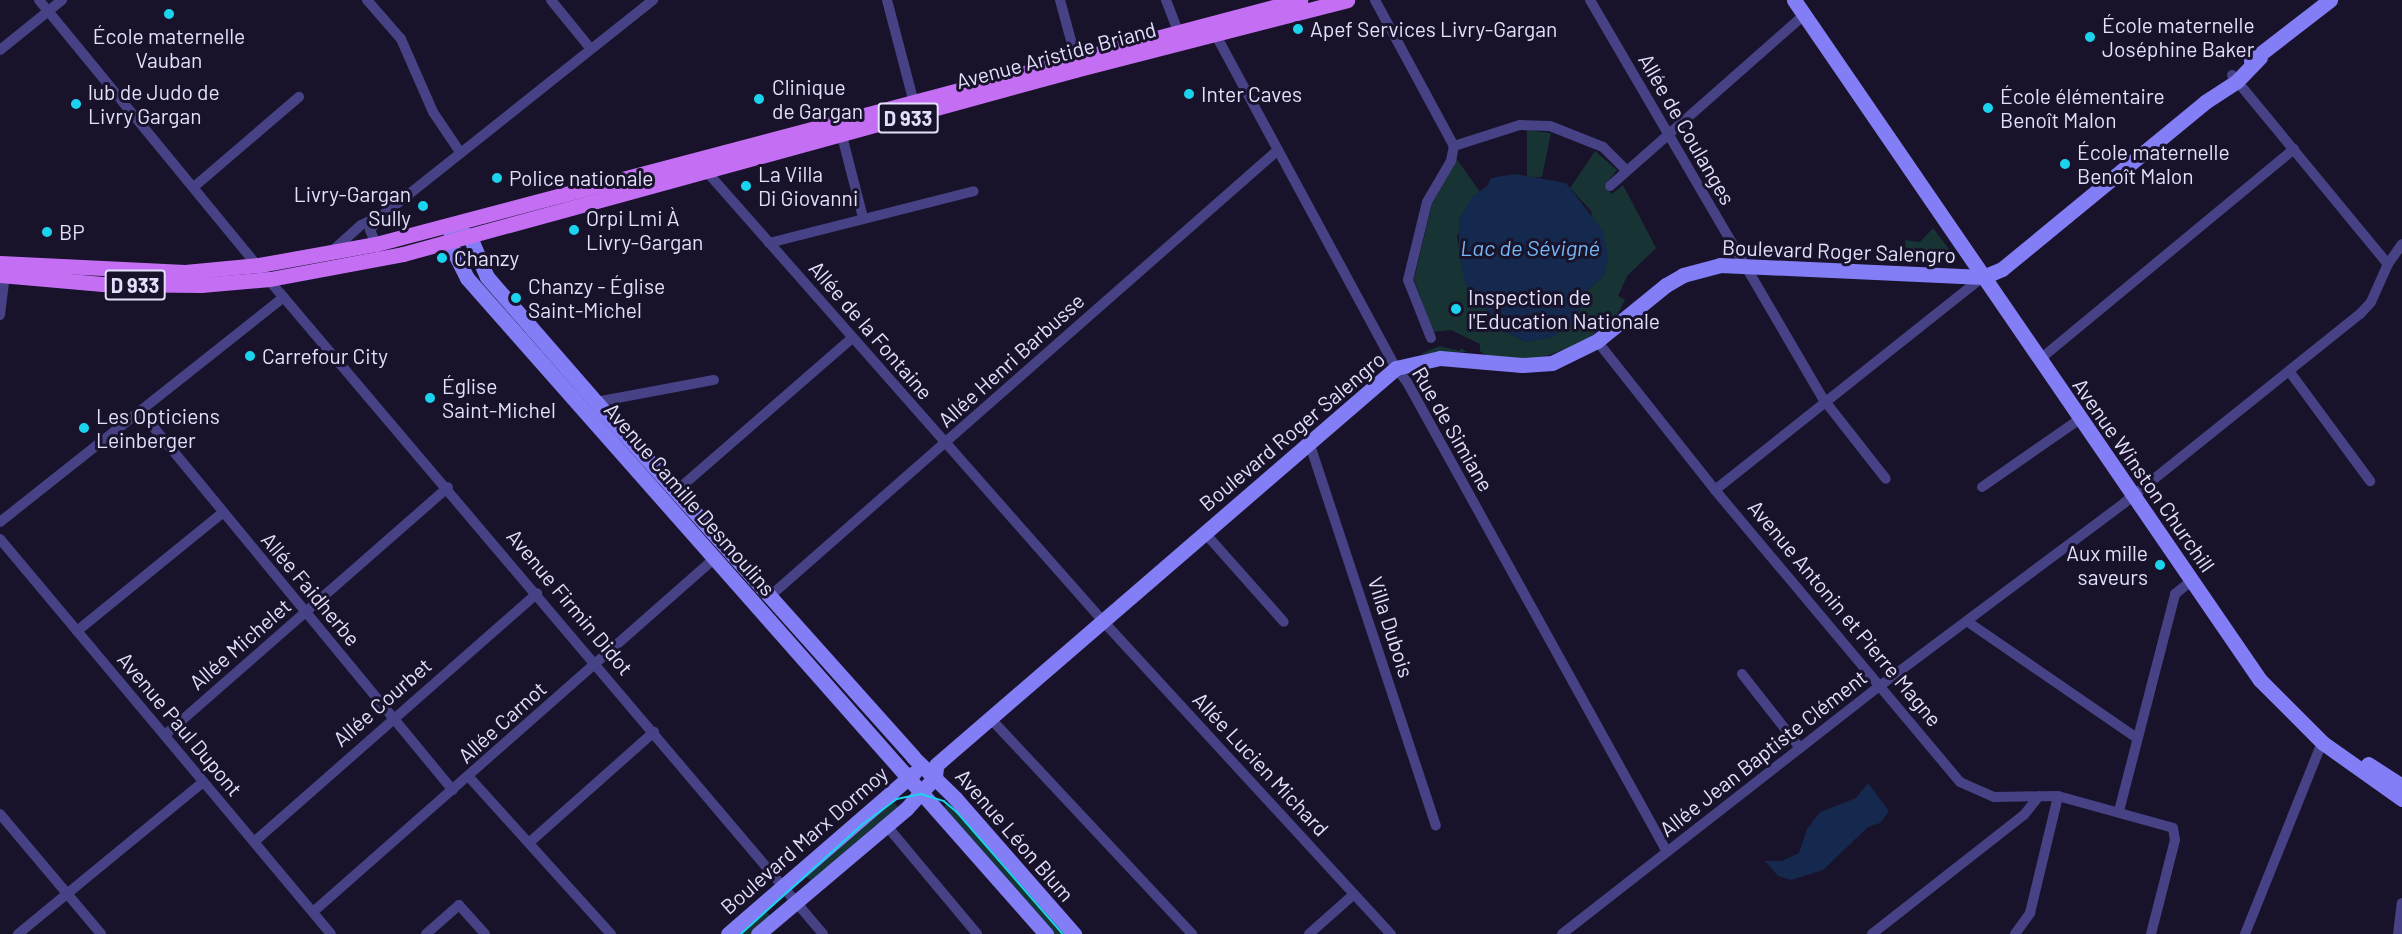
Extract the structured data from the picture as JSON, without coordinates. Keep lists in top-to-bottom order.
{
  "streets": {
    "main road": [
      "Avenue Aristide Briand",
      "D 933",
      "Boulevard Roger Salengro",
      "Avenue Winston Churchill",
      "Avenue Camille Desmoulins",
      "Avenue Léon Blum",
      "Boulevard Marx Dormoy"
    ],
    "street": [
      "Allée de Coulanges",
      "Allée de la Fontaine",
      "Allée Henri Barbusse",
      "Rue de Simiane",
      "Allée Faidherbe",
      "Avenue Firmin Didot",
      "Avenue Antonin et Pierre Magne",
      "Villa Dubois",
      "Allée Michelet",
      "Allée Courbet",
      "Allée Carnot",
      "Avenue Paul Dupont",
      "Allée Jean Baptiste Clément",
      "Allée Lucien Michard"
    ]
  },
  "crossings": [
    ["Avenue Aristide Briand", "Allée de la Fontaine"],
    ["Avenue Aristide Briand", "Rue de Simiane"],
    ["Avenue Aristide Briand", "Avenue Camille Desmoulins"],
    ["Avenue Aristide Briand", "Avenue Firmin Didot"],
    ["Allée de Coulanges", "Boulevard Roger Salengro"],
    ["Boulevard Roger Salengro", "Allée de la Fontaine"],
    ["Boulevard Roger Salengro", "Rue de Simiane"],
    ["Boulevard Roger Salengro", "Avenue Winston Churchill"],
    ["Boulevard Roger Salengro", "Avenue Camille Desmoulins"],
    ["Boulevard Roger Salengro", "Avenue Antonin et Pierre Magne"],
    ["Boulevard Roger Salengro", "Villa Dubois"],
    ["Boulevard Roger Salengro", "Allée Lucien Michard"],
    ["Boulevard Roger Salengro", "Avenue Léon Blum"],
    ["Boulevard Roger Salengro", "Boulevard Marx Dormoy"],
    ["Allée de la Fontaine", "Allée Henri Barbusse"],
    ["Allée de la Fontaine", "Allée Lucien Michard"],
    ["Allée Henri Barbusse", "Rue de Simiane"],
    ["Allée Henri Barbusse", "Avenue Camille Desmoulins"],
    ["Rue de Simiane", "Allée Jean Baptiste Clément"],
    ["Avenue Winston Churchill", "Allée Jean Baptiste Clément"],
    ["Avenue Camille Desmoulins", "Allée Carnot"],
    ["Avenue Camille Desmoulins", "Avenue Léon Blum"],
    ["Avenue Camille Desmoulins", "Boulevard Marx Dormoy"],
    ["Allée Faidherbe", "Allée Michelet"],
    ["Allée Faidherbe", "Allée Courbet"],
    ["Allée Faidherbe", "Allée Carnot"],
    ["Avenue Firmin Didot", "Allée Michelet"],
    ["Avenue Firmin Didot", "Allée Courbet"],
    ["Avenue Firmin Didot", "Allée Carnot"],
    ["Avenue Firmin Didot", "Boulevard Marx Dormoy"],
    ["Avenue Antonin et Pierre Magne", "Allée Jean Baptiste Clément"],
    ["Allée Michelet", "Avenue Paul Dupont"],
    ["Allée Courbet", "Avenue Paul Dupont"],
    ["Allée Carnot", "Avenue Paul Dupont"],
    ["Avenue Léon Blum", "Boulevard Marx Dormoy"]
  ],
  "water": ["Lac de Sévigné"],
  "places": [
    "École maternelle Vauban",
    "Apef Services Livry-Gargan",
    "École maternelle Joséphine Baker",
    "Inter Caves",
    "Clinique de Gargan",
    "lub de Judo de Livry Gargan",
    "École élémentaire Benoît Malon",
    "École maternelle Benoît Malon",
    "Police nationale",
    "La Villa Di Giovanni",
    "Livry-Gargan Sully",
    "Orpi Lmi À Livry-Gargan",
    "BP",
    "Chanzy",
    "Chanzy - Église Saint-Michel",
    "Inspection de l'Education Nationale",
    "Carrefour City",
    "Église Saint-Michel",
    "Les Opticiens Leinberger",
    "Aux mille saveurs"
  ]
}
